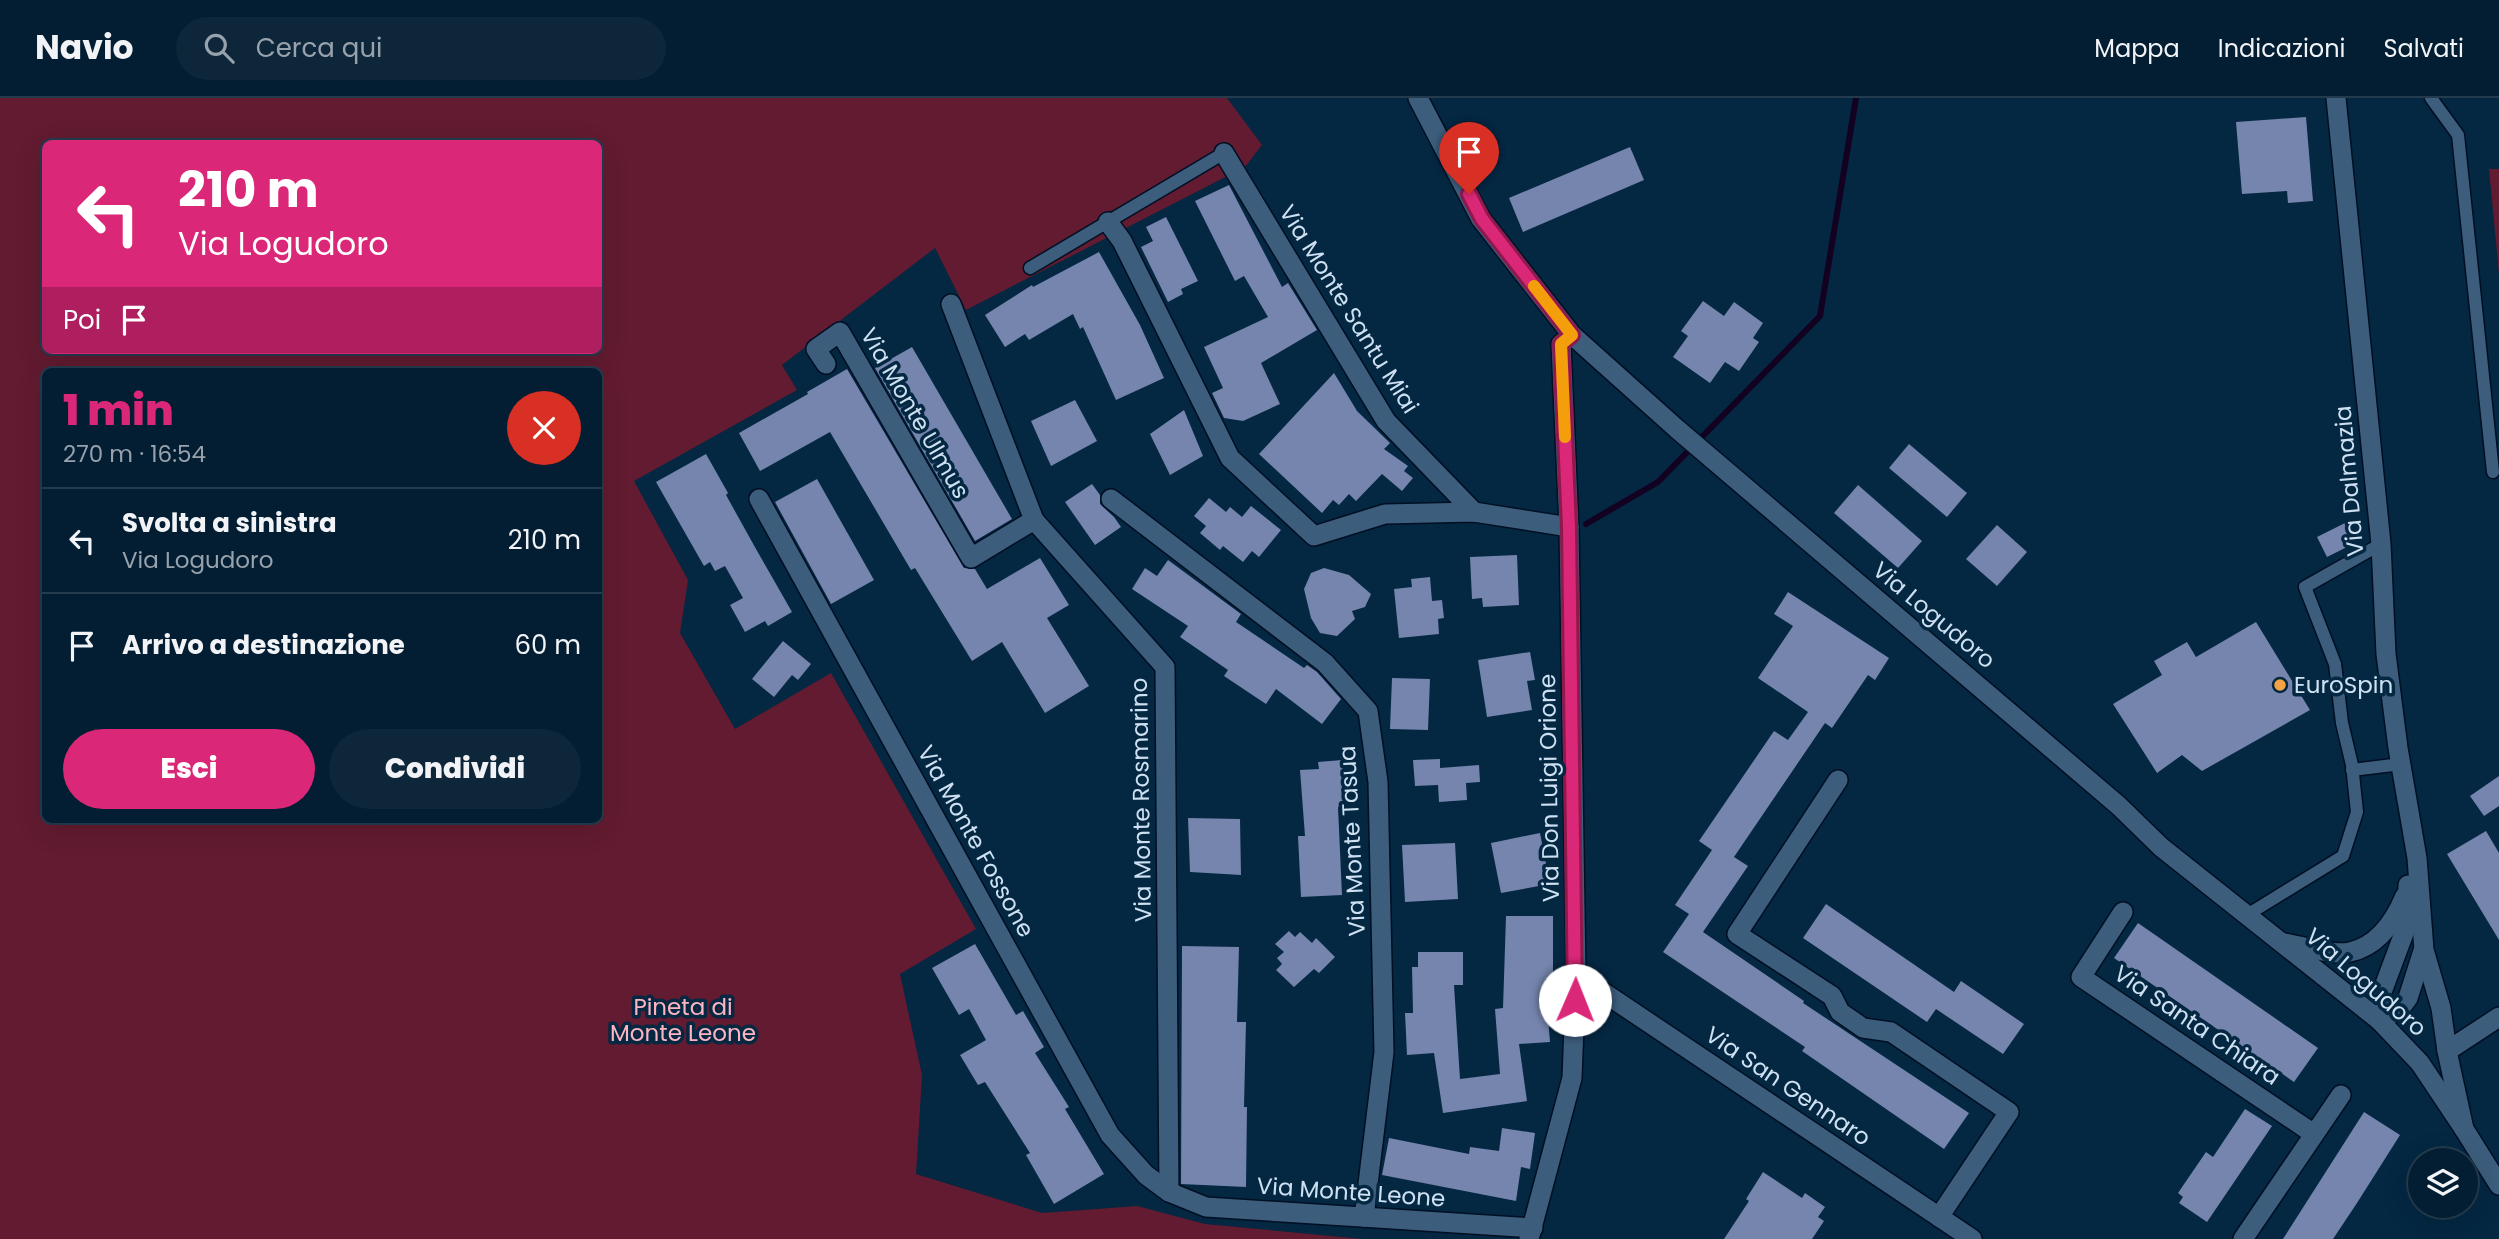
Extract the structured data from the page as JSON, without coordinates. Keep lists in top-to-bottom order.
{
  "streets": {
    "street": [
      "Via Monte Santu Miai",
      "Via Monte Ulmus",
      "Via Dalmazia",
      "Via Logudoro",
      "Via Don Luigi Orione",
      "Via Monte Rosmarino",
      "Via Monte Fossone",
      "Via Monte Tasua",
      "Via Santa Chiara",
      "Via San Gennaro",
      "Via Monte Leone"
    ]
  },
  "crossings": [
    ["Via Monte Ulmus", "Via Monte Rosmarino"],
    ["Via Dalmazia", "Via Logudoro"],
    ["Via Logudoro", "Via Don Luigi Orione"],
    ["Via Don Luigi Orione", "Via San Gennaro"],
    ["Via Don Luigi Orione", "Via Monte Leone"],
    ["Via Monte Rosmarino", "Via Monte Fossone"],
    ["Via Monte Rosmarino", "Via Monte Leone"],
    ["Via Monte Fossone", "Via Monte Leone"],
    ["Via Monte Tasua", "Via Monte Leone"]
  ],
  "parks": ["Pineta di Monte Leone"],
  "places": ["EuroSpin"],
  "page": {
    "header": "Navio",
    "search": "Cerca qui",
    "nav": ["Mappa", "Indicazioni", "Salvati"],
    "turn": ["210 m", "Via Logudoro"],
    "then": "Poi",
    "heading": ["1 min", "270 m · 16:54"],
    "list": [
      {
        "name": "Svolta a sinistra",
        "note": "Via Logudoro",
        "value": "210 m"
      },
      {
        "name": "Arrivo a destinazione",
        "value": "60 m"
      }
    ],
    "buttons": ["Esci", "Condividi"]
  }
}
